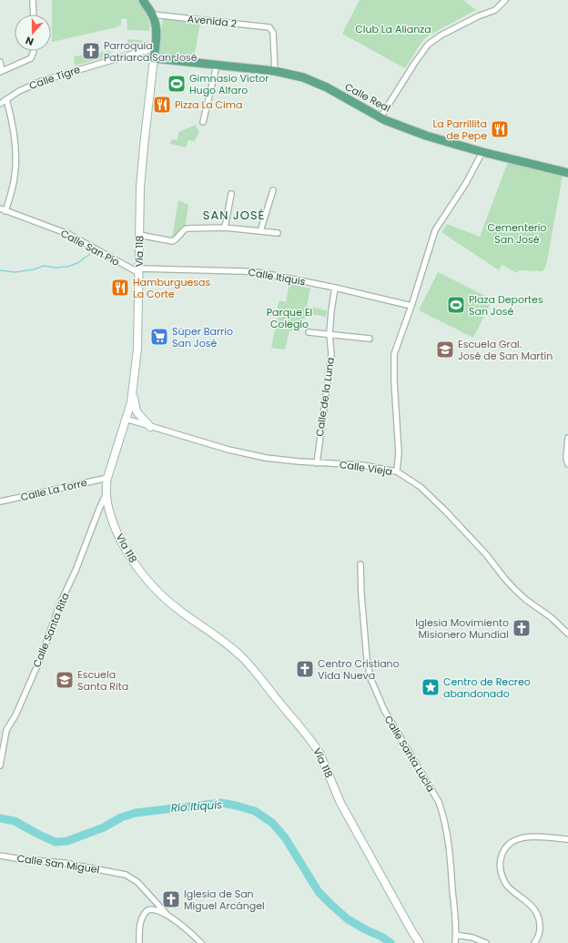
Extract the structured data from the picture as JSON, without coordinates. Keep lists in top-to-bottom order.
{
  "streets": {
    "main road": ["Calle Real", "Vía 118"],
    "street": [
      "Avenida 2",
      "Calle Tigre",
      "Calle San Pío",
      "Calle Itiquís",
      "Calle de la Luna",
      "Calle Vieja",
      "Calle La Torre",
      "Calle Santa Rita",
      "Calle Santa Lucía",
      "Calle San Miguel"
    ]
  },
  "crossings": [
    ["Avenida 2", "Calle Real"],
    ["Calle Real", "Vía 118"],
    ["Calle San Pío", "Vía 118"],
    ["Calle San Pío", "Calle Itiquís"],
    ["Vía 118", "Calle Itiquís"],
    ["Vía 118", "Calle Vieja"],
    ["Vía 118", "Calle La Torre"],
    ["Vía 118", "Calle Santa Rita"],
    ["Calle Itiquís", "Calle de la Luna"],
    ["Calle de la Luna", "Calle Vieja"]
  ],
  "districts": ["SAN JOSÉ"],
  "water": ["Río Itiquís"],
  "parks": ["Club La Alianza", "Cementerio San José", "Parque El Colegio"],
  "places": {
    "church": [
      "Parroquia Patriarca San José",
      "Iglesia Movimiento Misionero Mundial",
      "Centro Cristiano Vida Nueva",
      "Iglesia de San Miguel Arcángel"
    ],
    "sports": ["Gimnasio Víctor Hugo Alfaro", "Plaza Deportes San José"],
    "restaurant": ["Pizza La Cima", "La Parrillita de Pepe", "Hamburguesas La Corte"],
    "supermarket": ["Súper Barrio San José"],
    "school or university": ["Escuela Gral. José de San Martín", "Escuela Santa Rita"],
    "place": ["Centro de Recreo abandonado"]
  },
  "north": "bottom"
}
